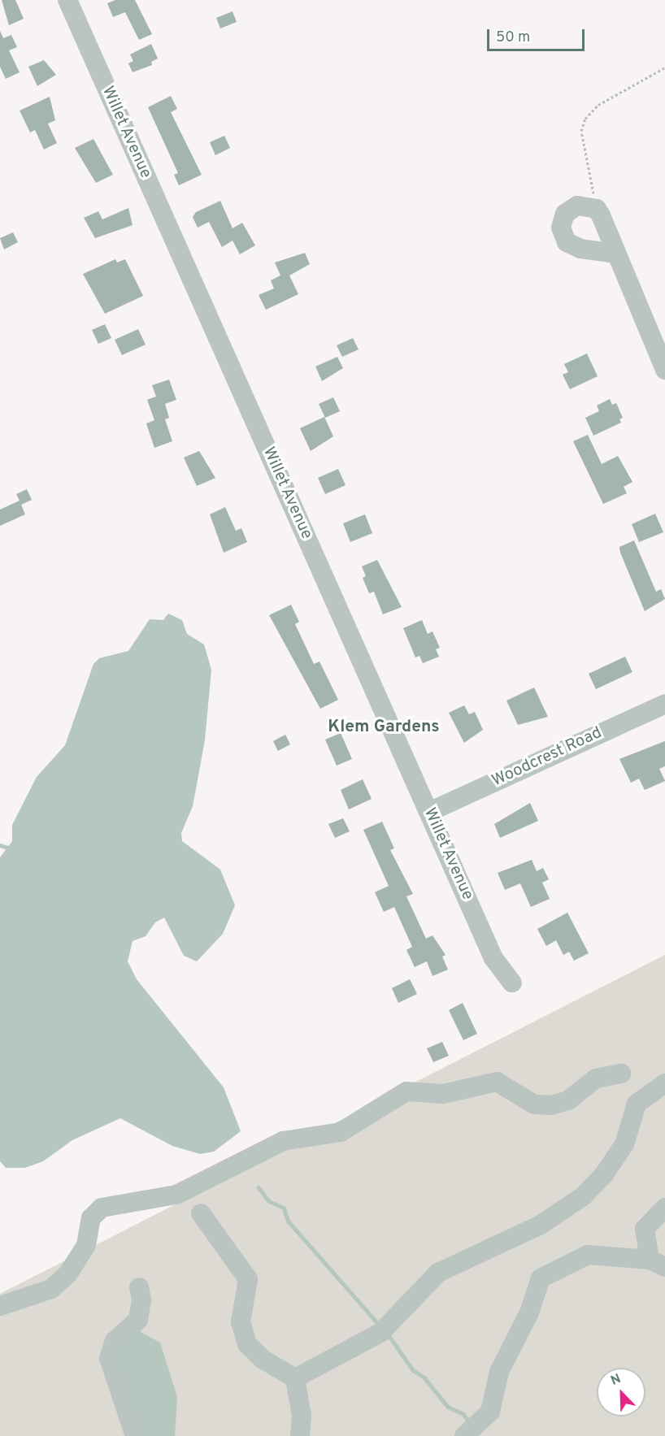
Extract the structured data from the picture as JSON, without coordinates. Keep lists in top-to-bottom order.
{
  "streets": {
    "street": ["Willet Avenue", "Woodcrest Road"]
  },
  "crossings": [
    ["Willet Avenue", "Woodcrest Road"]
  ],
  "districts": ["Klem Gardens"],
  "scale_bar": "50 m",
  "north": "top left"
}
